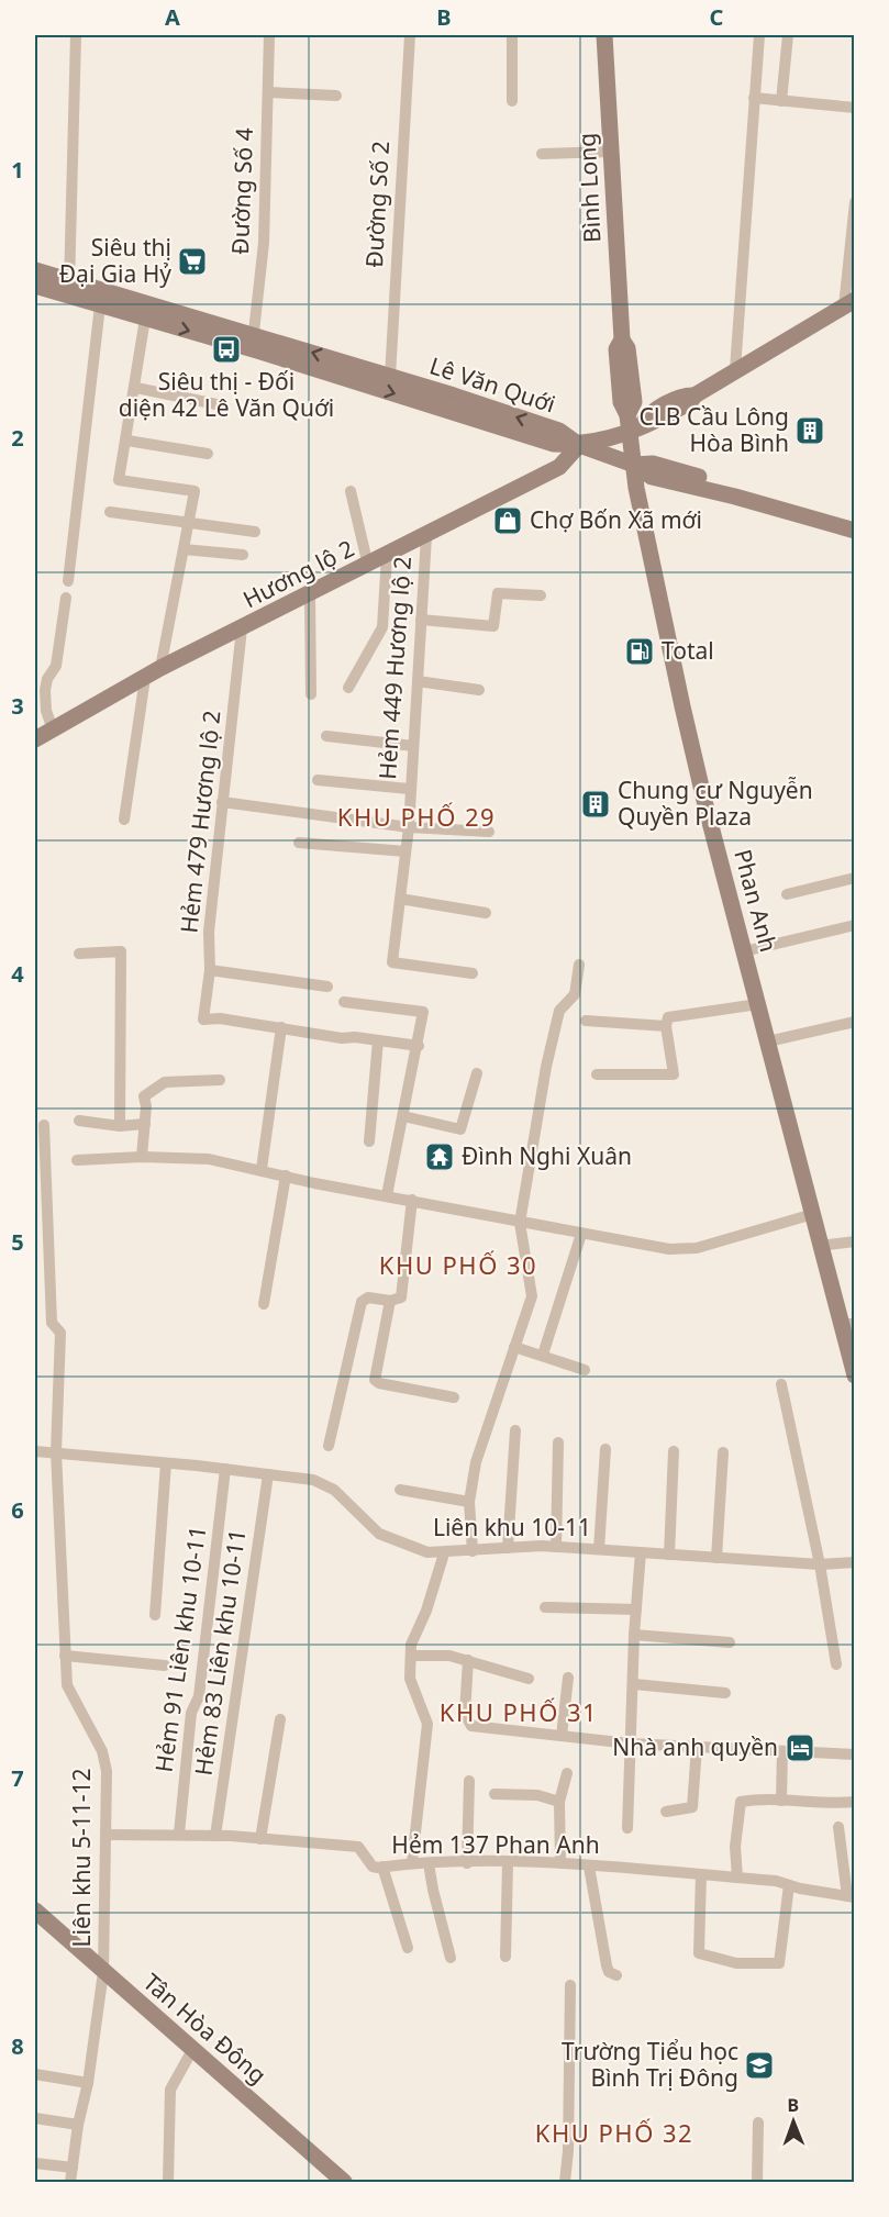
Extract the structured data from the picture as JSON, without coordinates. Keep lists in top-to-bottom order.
{
  "streets": {
    "main road": [
      "Bình Long",
      "Lê Văn Quới",
      "Hương lộ 2",
      "Phan Anh",
      "Tân Hòa Đông"
    ],
    "street": [
      "Đường Số 4",
      "Đường Số 2",
      "Hẻm 449 Hương lộ 2",
      "Hẻm 479 Hương lộ 2",
      "Liên khu 10-11",
      "Hẻm 91 Liên khu 10-11",
      "Hẻm 83 Liên khu 10-11",
      "Hẻm 137 Phan Anh",
      "Liên khu 5-11-12"
    ]
  },
  "crossings": [
    ["Bình Long", "Phan Anh"],
    ["Đường Số 4", "Lê Văn Quới"],
    ["Đường Số 2", "Lê Văn Quới"],
    ["Lê Văn Quới", "Hương lộ 2"],
    ["Hương lộ 2", "Hẻm 449 Hương lộ 2"],
    ["Hương lộ 2", "Hẻm 479 Hương lộ 2"],
    ["Liên khu 10-11", "Hẻm 91 Liên khu 10-11"],
    ["Liên khu 10-11", "Hẻm 83 Liên khu 10-11"],
    ["Liên khu 10-11", "Liên khu 5-11-12"],
    ["Hẻm 91 Liên khu 10-11", "Hẻm 137 Phan Anh"],
    ["Hẻm 83 Liên khu 10-11", "Hẻm 137 Phan Anh"],
    ["Hẻm 137 Phan Anh", "Liên khu 5-11-12"],
    ["Liên khu 5-11-12", "Tân Hòa Đông"]
  ],
  "districts": [
    "KHU PHỐ 29",
    "KHU PHỐ 30",
    "KHU PHỐ 31",
    "KHU PHỐ 32"
  ],
  "places": {
    "supermarket": ["Siêu thị Đại Gia Hỷ"],
    "bus stop": ["Siêu thị - Đối diện 42 Lê Văn Quới"],
    "building": ["CLB Cầu Lông Hòa Bình", "Chung cư Nguyễn Quyền Plaza"],
    "shop": ["Chợ Bốn Xã mới"],
    "fuel station": ["Total"],
    "temple": ["Đình Nghi Xuân"],
    "hotel": ["Nhà anh quyền"],
    "school or university": ["Trường Tiểu học Bình Trị Đông"]
  },
  "north": "top",
  "grid": {
    "columns": ["A", "B", "C"],
    "rows": [
      "1",
      "2",
      "3",
      "4",
      "5",
      "6",
      "7",
      "8"
    ]
  }
}
